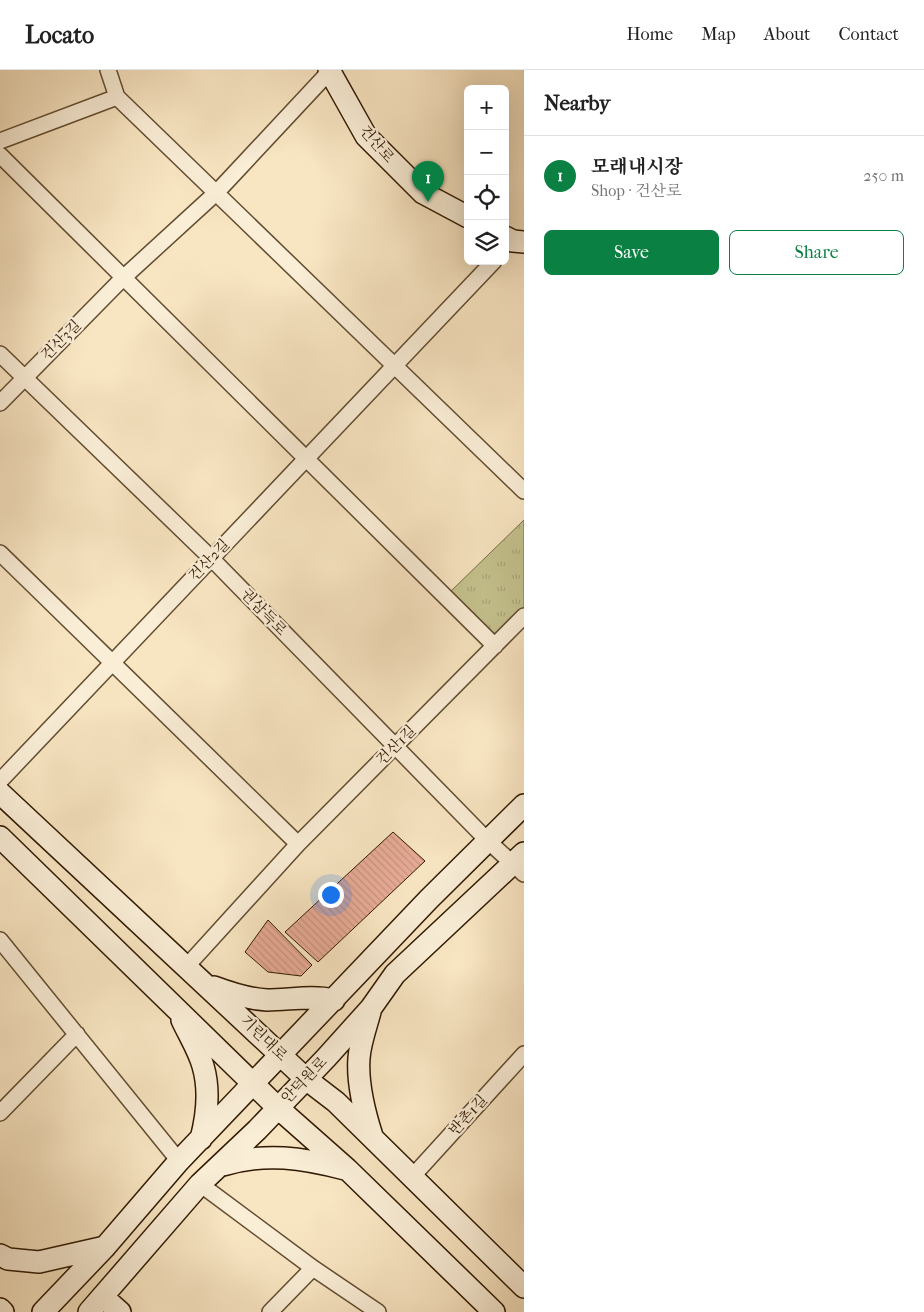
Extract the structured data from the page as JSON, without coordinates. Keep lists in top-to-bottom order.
{
  "streets": {
    "street": [
      "건산로",
      "건산3길",
      "건산2길",
      "권삼득로",
      "건산1길",
      "기린대로",
      "안덕원로",
      "반촌1길"
    ]
  },
  "crossings": [
    ["건산로", "건산3길"],
    ["건산3길", "권삼득로"],
    ["건산2길", "권삼득로"],
    ["권삼득로", "건산1길"],
    ["권삼득로", "안덕원로"],
    ["건산1길", "기린대로"],
    ["기린대로", "안덕원로"],
    ["기린대로", "반촌1길"]
  ],
  "page": {
    "header": "Locato",
    "nav": [
      "Home",
      "Map",
      "About",
      "Contact"
    ],
    "heading": "Nearby",
    "map_buttons": ["+", "−"],
    "list": [
      {
        "mark": "1",
        "name": "모래내시장",
        "note": "Shop · 건산로",
        "value": "250 m"
      }
    ],
    "pins": "1",
    "buttons": ["Save", "Share"]
  }
}
